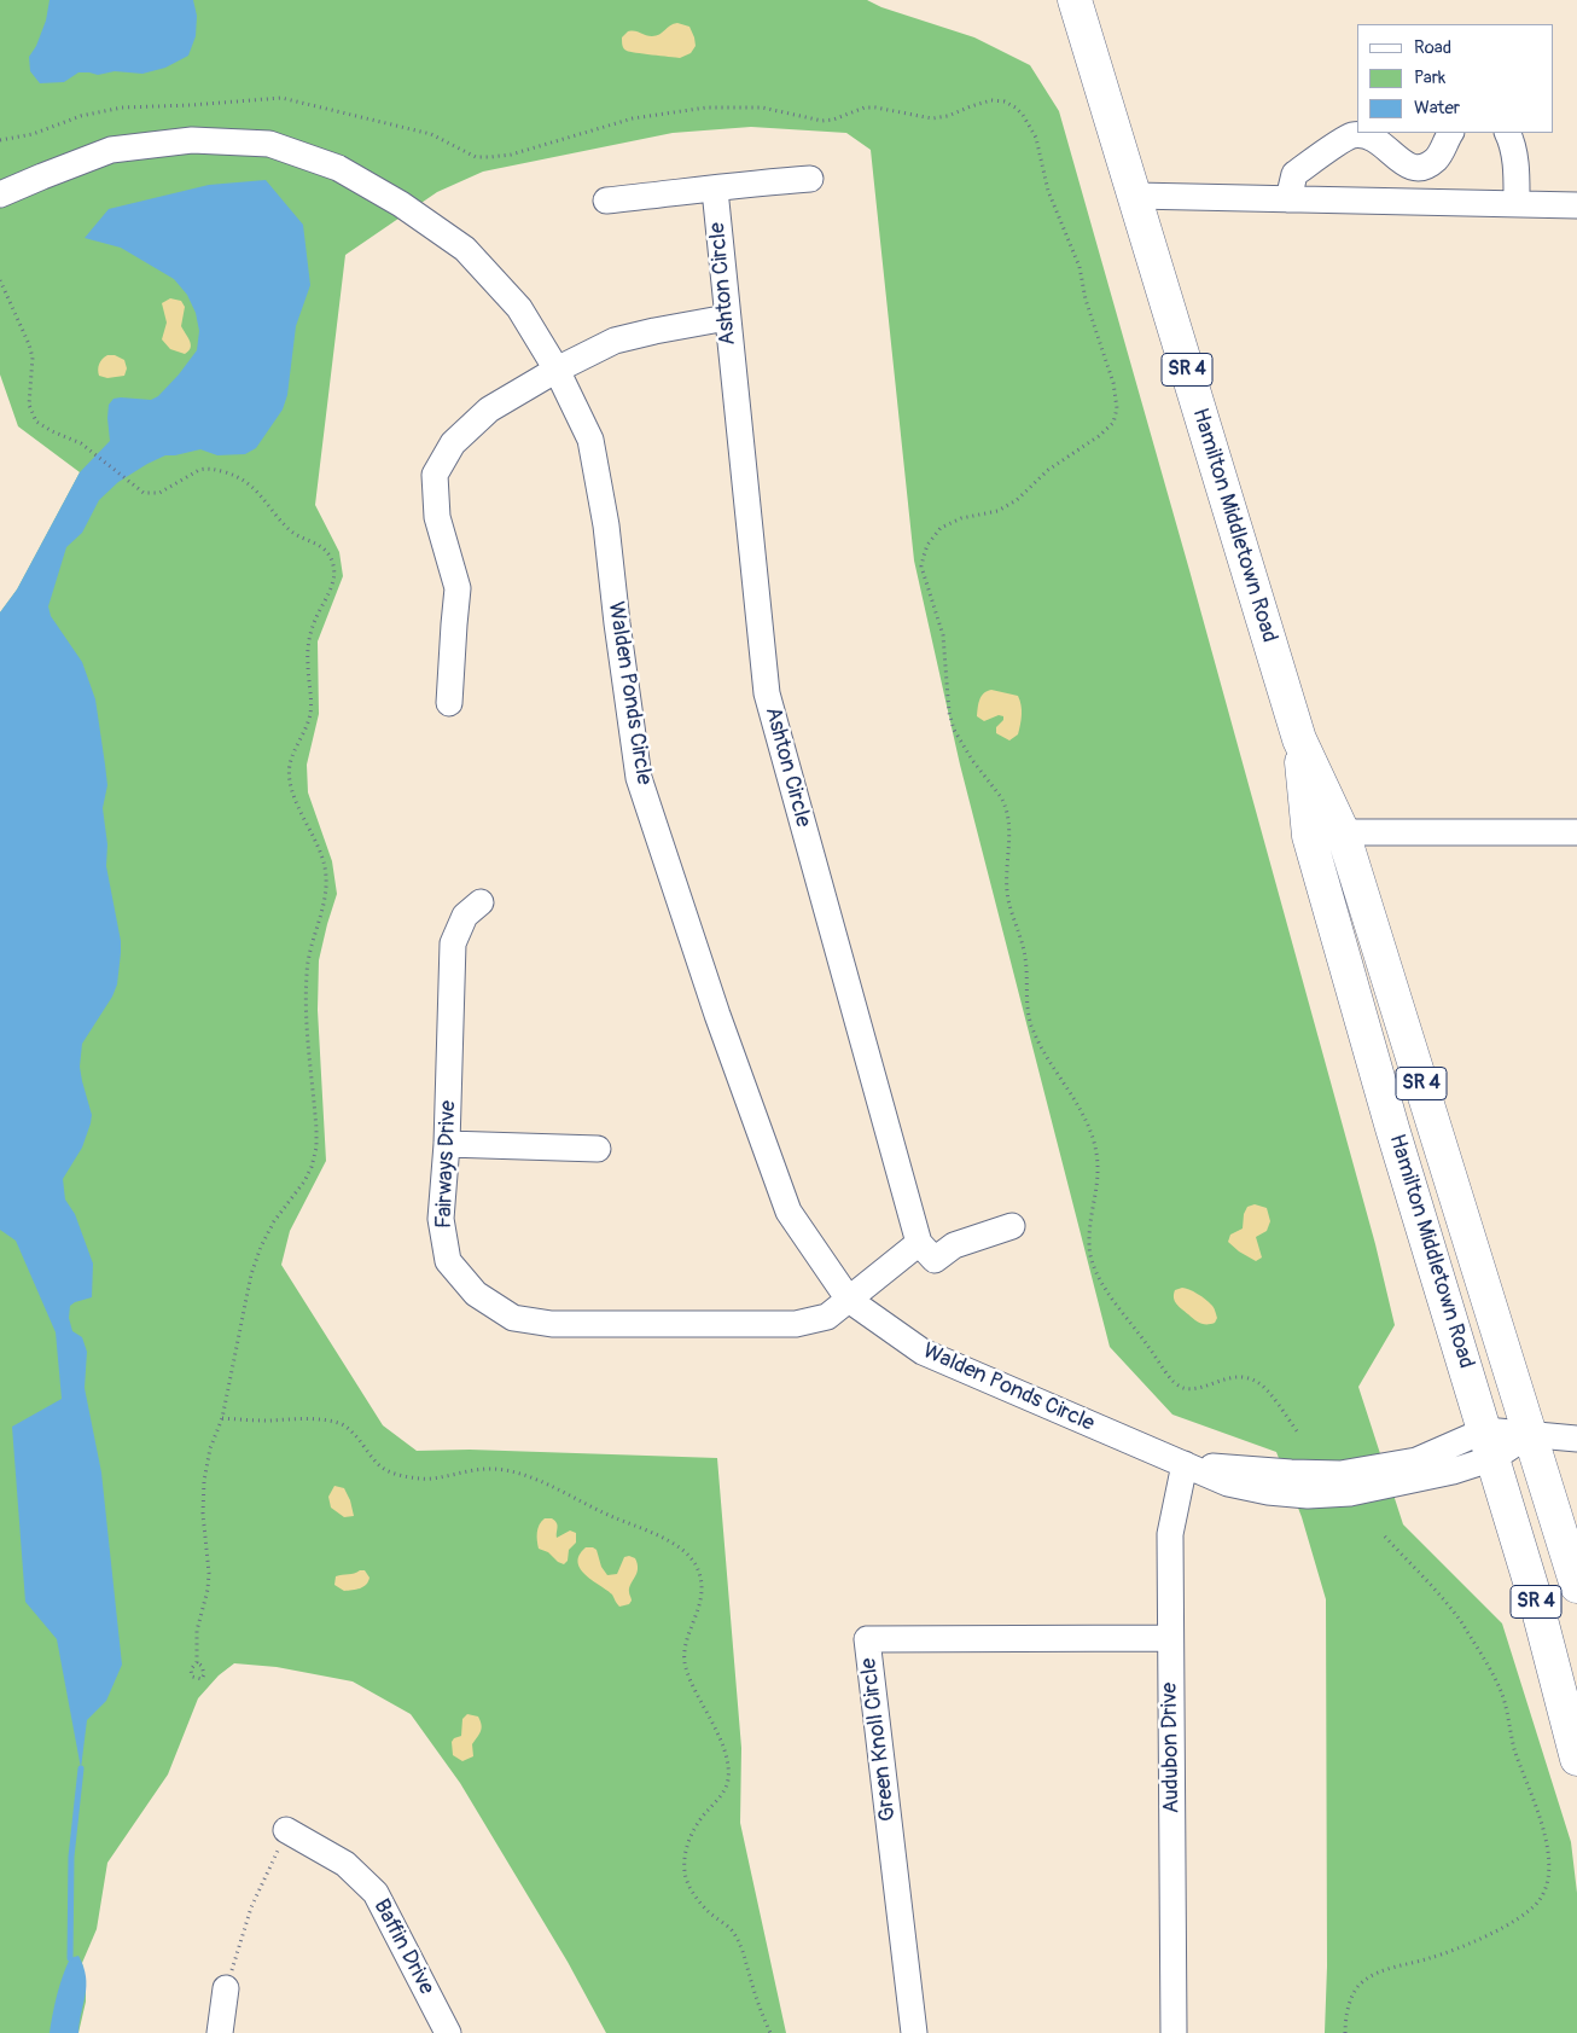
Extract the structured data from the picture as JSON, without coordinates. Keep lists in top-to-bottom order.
{
  "streets": {
    "highway": ["SR 4", "Hamilton Middletown Road"],
    "street": [
      "Ashton Circle",
      "Walden Ponds Circle",
      "Fairways Drive",
      "Green Knoll Circle",
      "Audubon Drive",
      "Baffin Drive"
    ]
  },
  "crossings": [
    ["Hamilton Middletown Road", "Walden Ponds Circle"],
    ["Walden Ponds Circle", "Fairways Drive"],
    ["Walden Ponds Circle", "Audubon Drive"],
    ["Green Knoll Circle", "Audubon Drive"]
  ],
  "legend": ["Road", "Park", "Water"]
}
